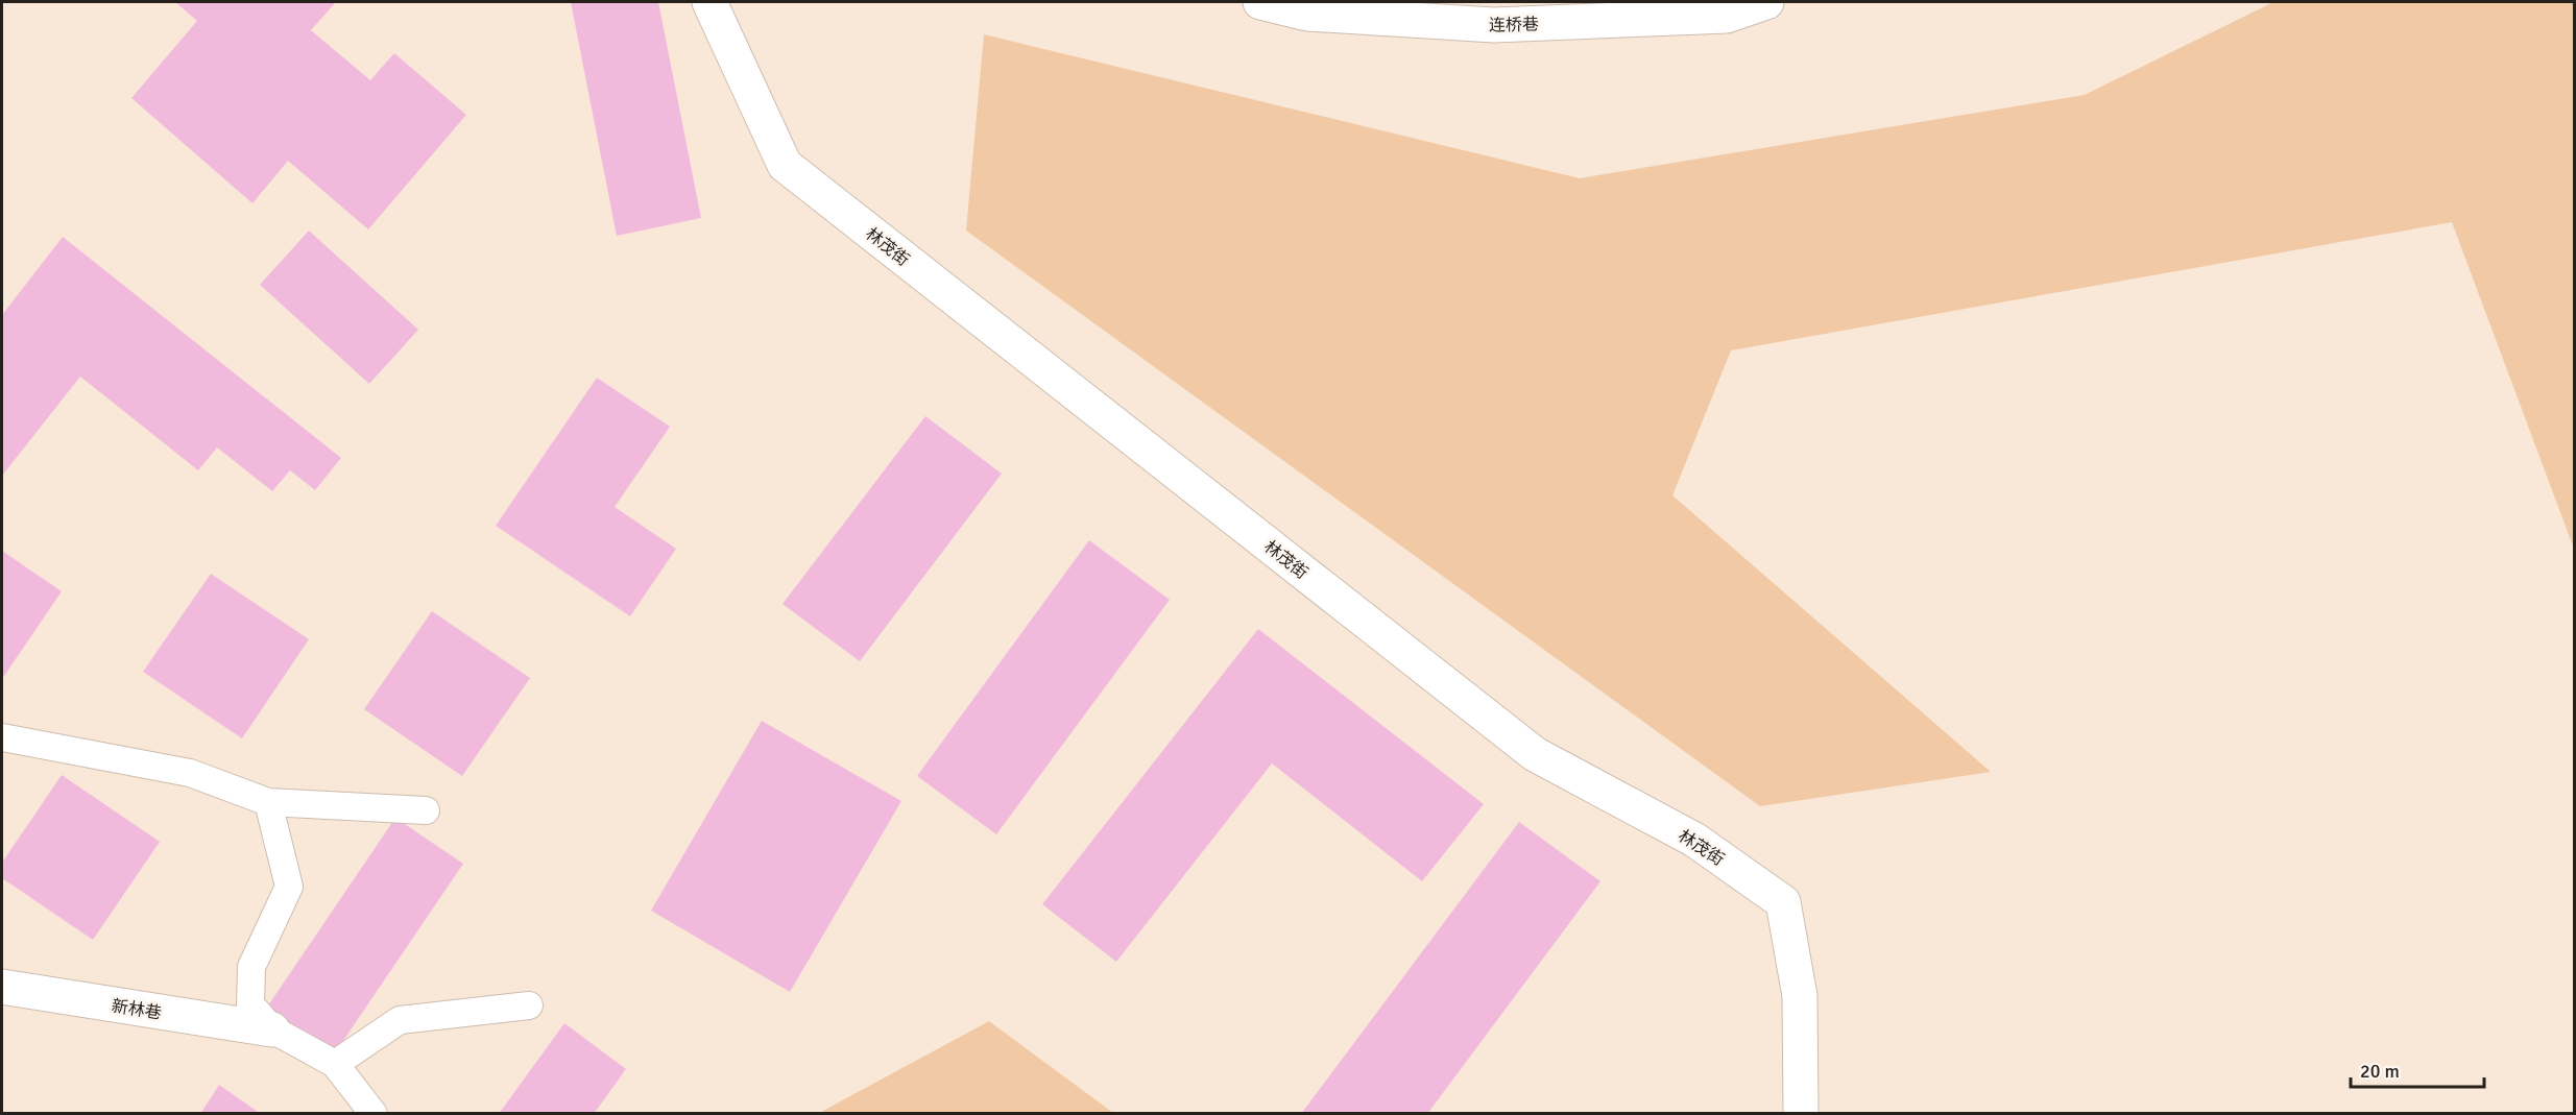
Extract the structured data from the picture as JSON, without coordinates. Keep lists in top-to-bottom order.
{
  "streets": {
    "street": ["连桥巷", "林茂街", "新林巷"]
  },
  "scale_bar": "20 m"
}
